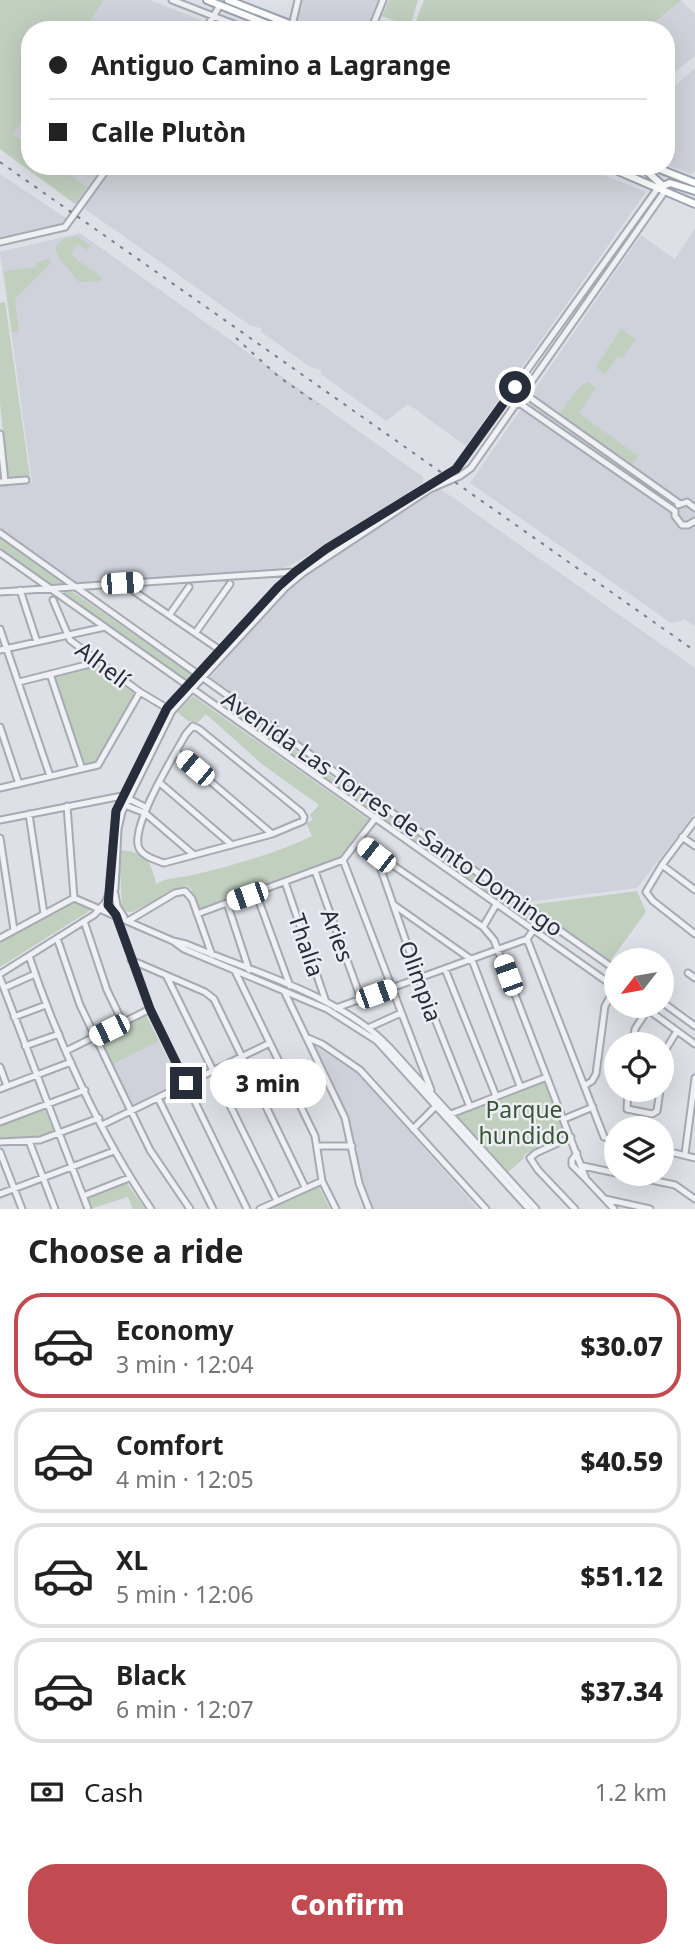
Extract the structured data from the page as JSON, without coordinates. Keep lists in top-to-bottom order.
{
  "streets": {
    "street": [
      "Alhelí",
      "Avenida Las Torres de Santo Domingo",
      "Aries",
      "Thalía",
      "Olimpia"
    ]
  },
  "parks": ["Parque hundido"],
  "north": "bottom left",
  "page": {
    "banner": ["Antiguo Camino a Lagrange", "Calle Plutòn"],
    "bubble": "3 min",
    "heading": "Choose a ride",
    "list": [
      {
        "name": "Economy",
        "note": "3 min · 12:04",
        "value": "$30.07"
      },
      {
        "name": "Comfort",
        "note": "4 min · 12:05",
        "value": "$40.59"
      },
      {
        "name": "XL",
        "note": "5 min · 12:06",
        "value": "$51.12"
      },
      {
        "name": "Black",
        "note": "6 min · 12:07",
        "value": "$37.34"
      }
    ],
    "pay": ["Cash", "1.2 km"],
    "buttons": "Confirm"
  }
}
